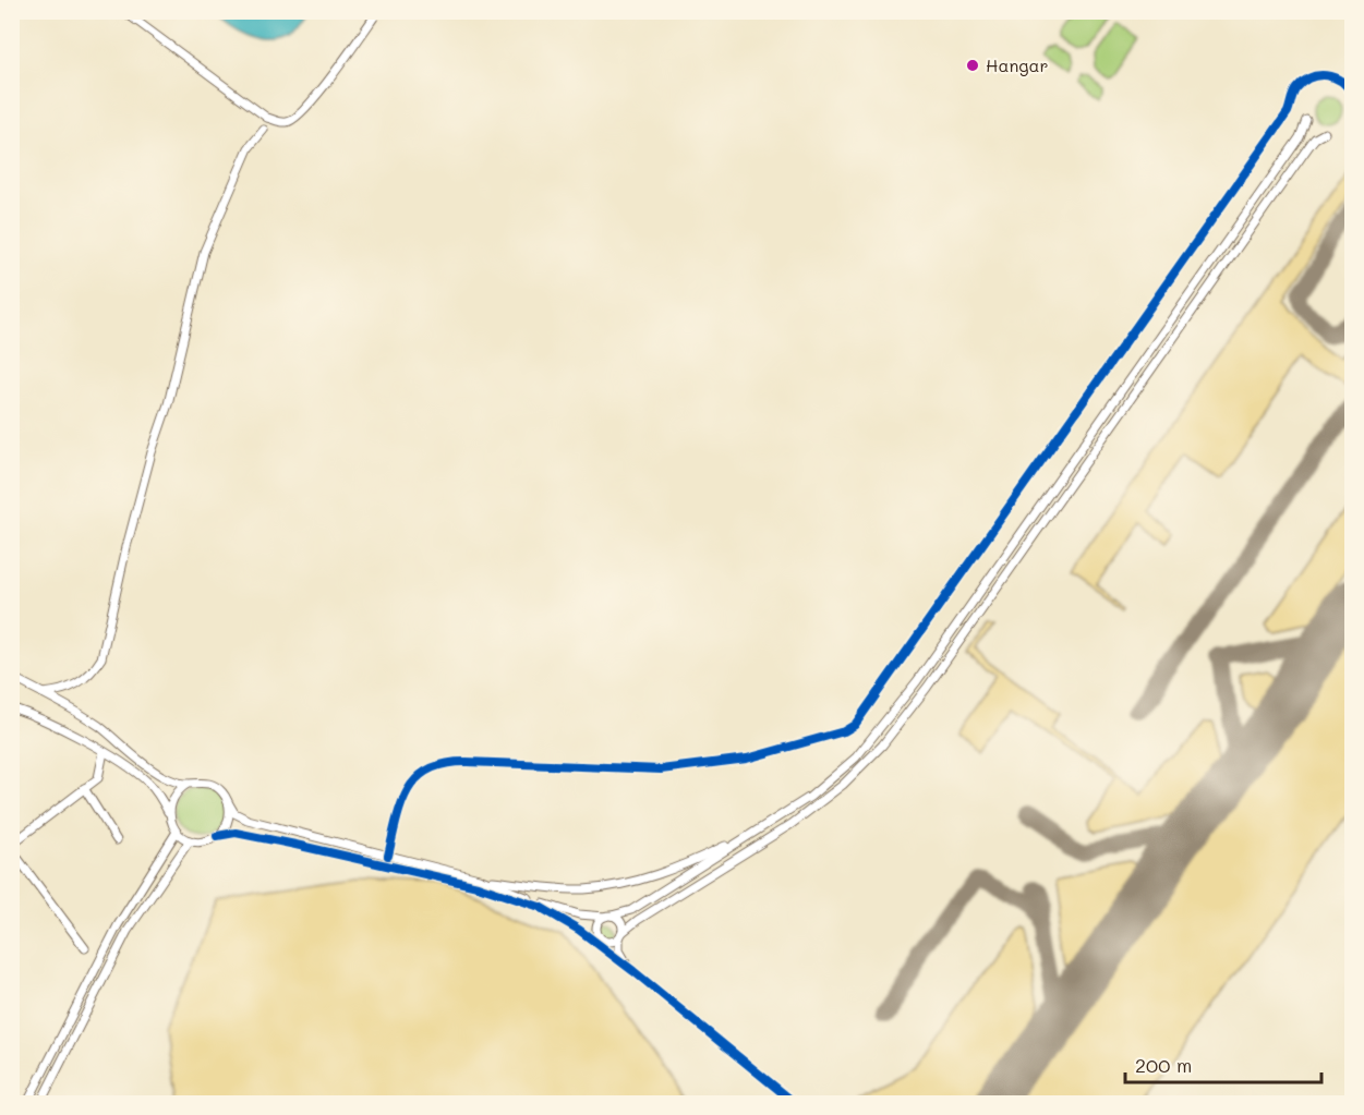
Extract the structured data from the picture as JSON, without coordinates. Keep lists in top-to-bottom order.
{
  "places": ["Hangar"],
  "scale_bar": "200 m"
}
